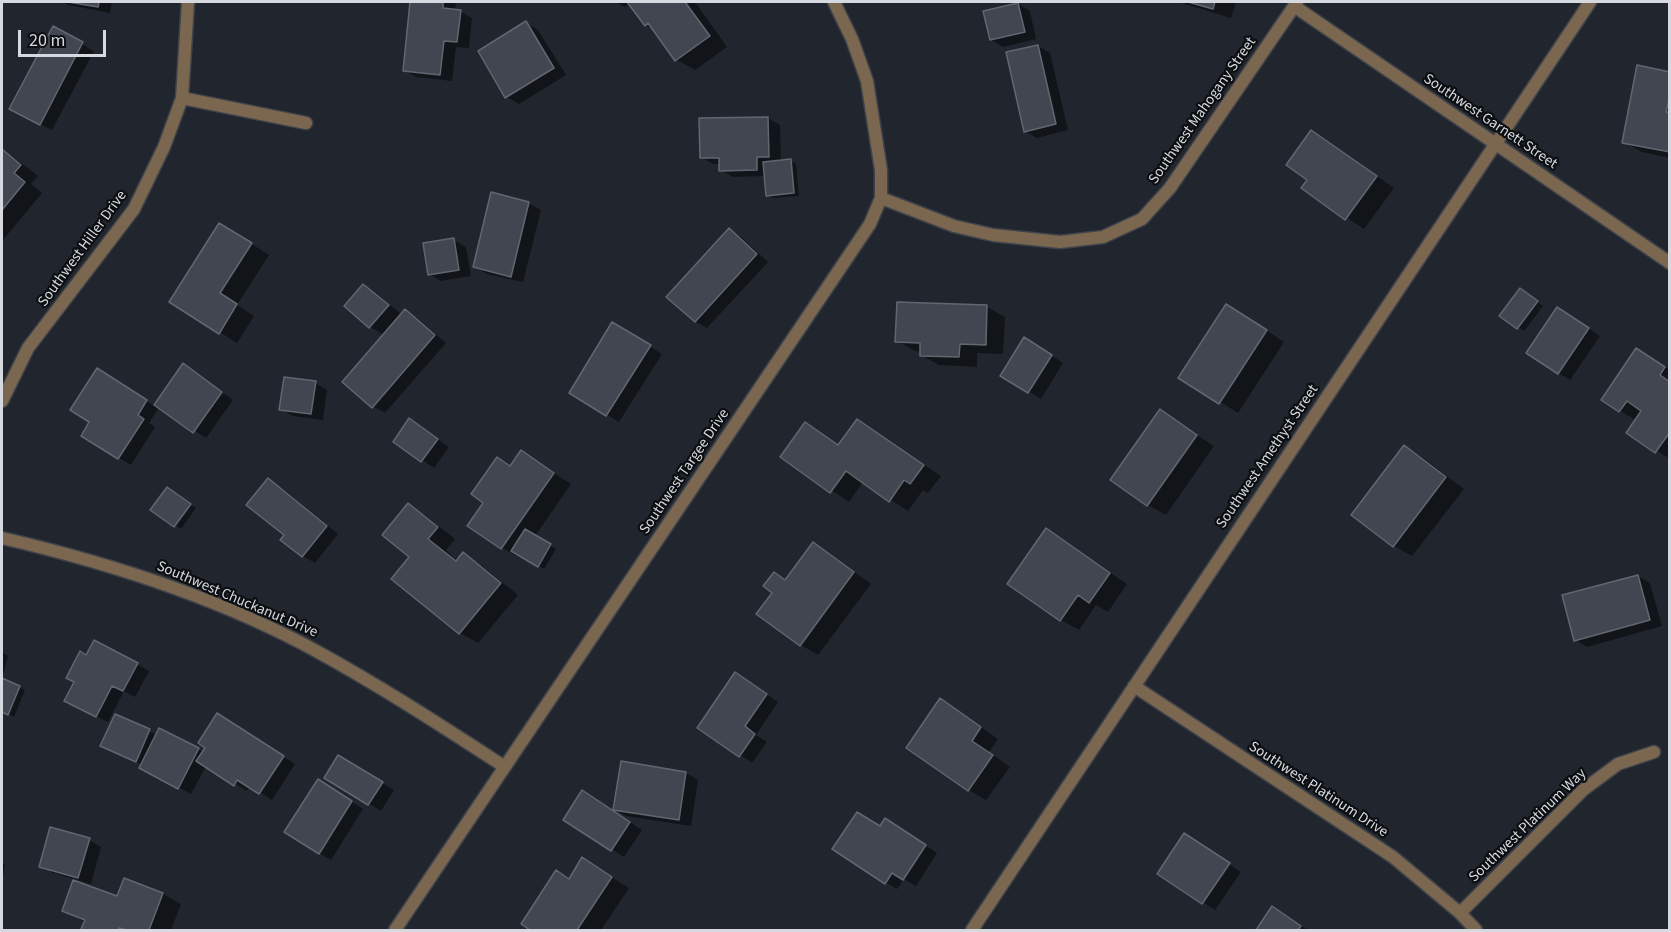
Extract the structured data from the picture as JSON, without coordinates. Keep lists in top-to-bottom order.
{
  "streets": {
    "street": [
      "Southwest Mahogany Street",
      "Southwest Garnett Street",
      "Southwest Hiller Drive",
      "Southwest Amethyst Street",
      "Southwest Targee Drive",
      "Southwest Chuckanut Drive",
      "Southwest Platinum Drive",
      "Southwest Platinum Way"
    ]
  },
  "crossings": [
    ["Southwest Mahogany Street", "Southwest Garnett Street"],
    ["Southwest Mahogany Street", "Southwest Targee Drive"],
    ["Southwest Garnett Street", "Southwest Amethyst Street"],
    ["Southwest Amethyst Street", "Southwest Platinum Drive"],
    ["Southwest Targee Drive", "Southwest Chuckanut Drive"],
    ["Southwest Platinum Drive", "Southwest Platinum Way"]
  ],
  "scale_bar": "20 m"
}
